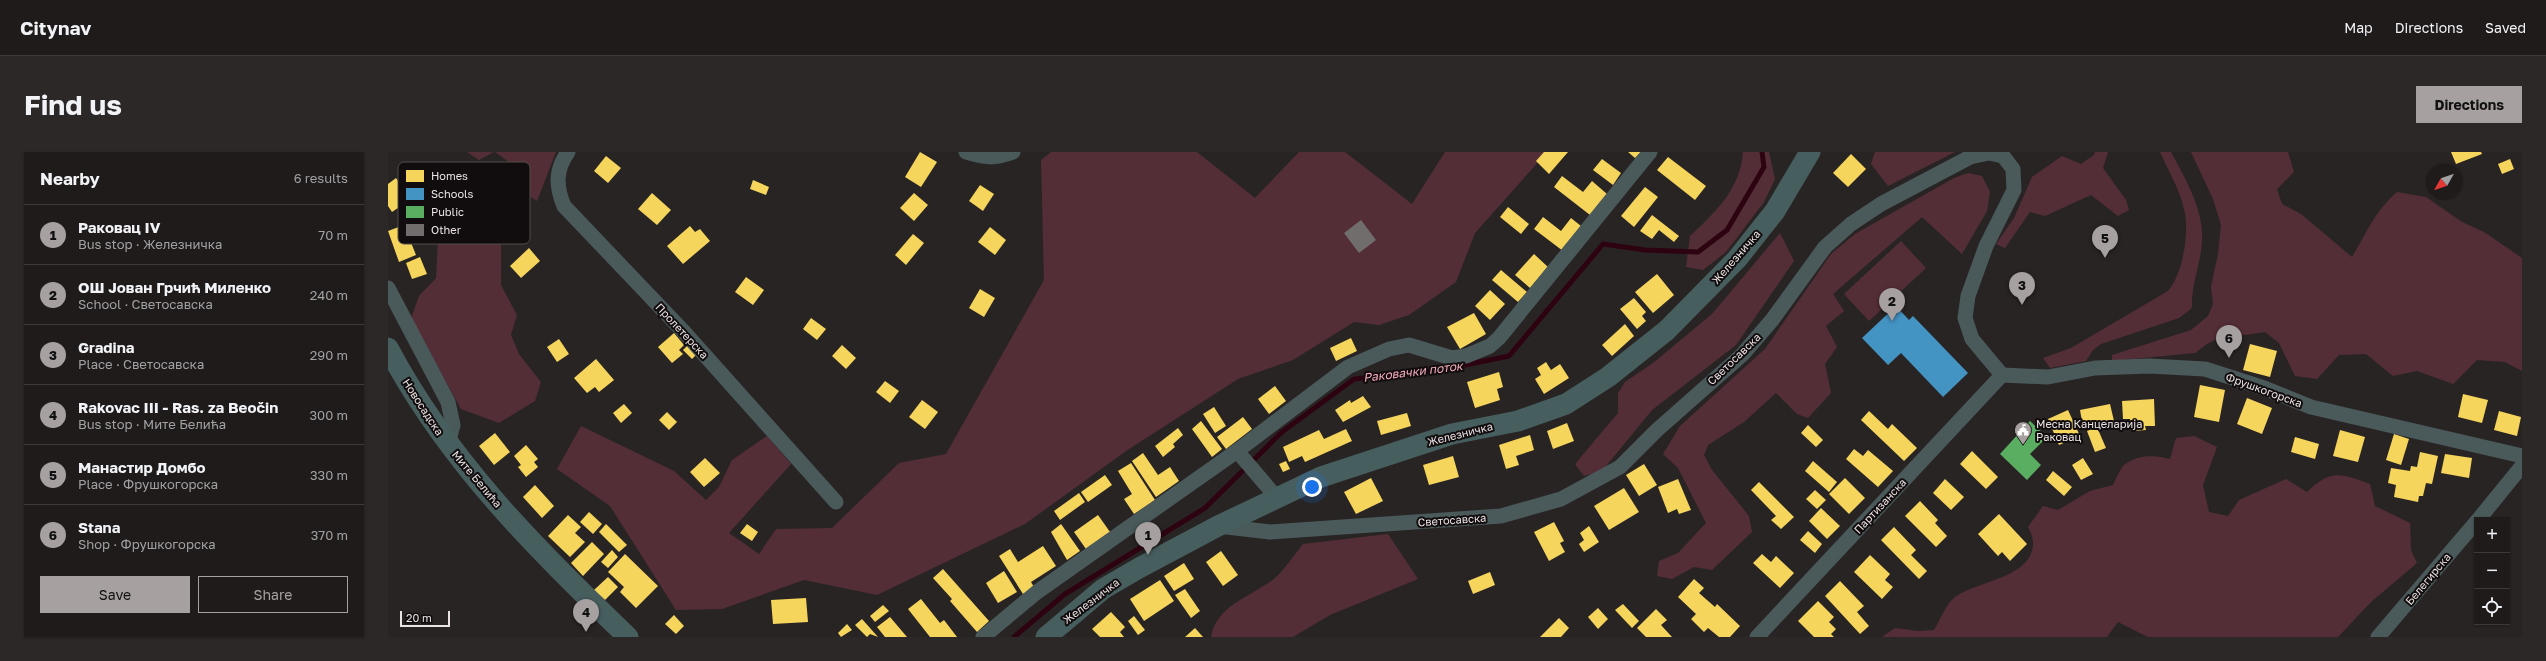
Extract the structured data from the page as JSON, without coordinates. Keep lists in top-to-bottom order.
{
  "streets": {
    "street": [
      "Железничка",
      "Пролетерска",
      "Светосавска",
      "Фрушкогорска",
      "Новосадска",
      "Мите Белића",
      "Партизанска",
      "Белегирска"
    ]
  },
  "crossings": [
    ["Железничка", "Светосавска"],
    ["Светосавска", "Фрушкогорска"],
    ["Светосавска", "Партизанска"],
    ["Фрушкогорска", "Партизанска"],
    ["Новосадска", "Мите Белића"]
  ],
  "water": ["Раковачки поток"],
  "places": {
    "public building": ["Месна Канцеларија Раковац"]
  },
  "legend": [
    "Homes",
    "Schools",
    "Public",
    "Other"
  ],
  "scale_bar": "20 m",
  "north": "bottom left",
  "page": {
    "header": "Citynav",
    "nav": ["Map", "Directions", "Saved"],
    "buttons": [
      "Directions",
      ["Save", "Share"]
    ],
    "title": "Find us",
    "heading": ["Nearby", "6 results"],
    "list": [
      {
        "mark": "1",
        "name": "Раковац IV",
        "note": "Bus stop · Железничка",
        "value": "70 m"
      },
      {
        "mark": "2",
        "name": "ОШ Јован Грчић Миленко",
        "note": "School · Светосавска",
        "value": "240 m"
      },
      {
        "mark": "3",
        "name": "Gradina",
        "note": "Place · Светосавска",
        "value": "290 m"
      },
      {
        "mark": "4",
        "name": "Rakovac III - Ras. za Beočin",
        "note": "Bus stop · Мите Белића",
        "value": "300 m"
      },
      {
        "mark": "5",
        "name": "Манастир Домбо",
        "note": "Place · Фрушкогорска",
        "value": "330 m"
      },
      {
        "mark": "6",
        "name": "Stana",
        "note": "Shop · Фрушкогорска",
        "value": "370 m"
      }
    ],
    "pins": [
      "5",
      "3",
      "2",
      "6",
      "1",
      "4"
    ],
    "map_buttons": ["+", "−"],
    "scale": "20 m"
  }
}
